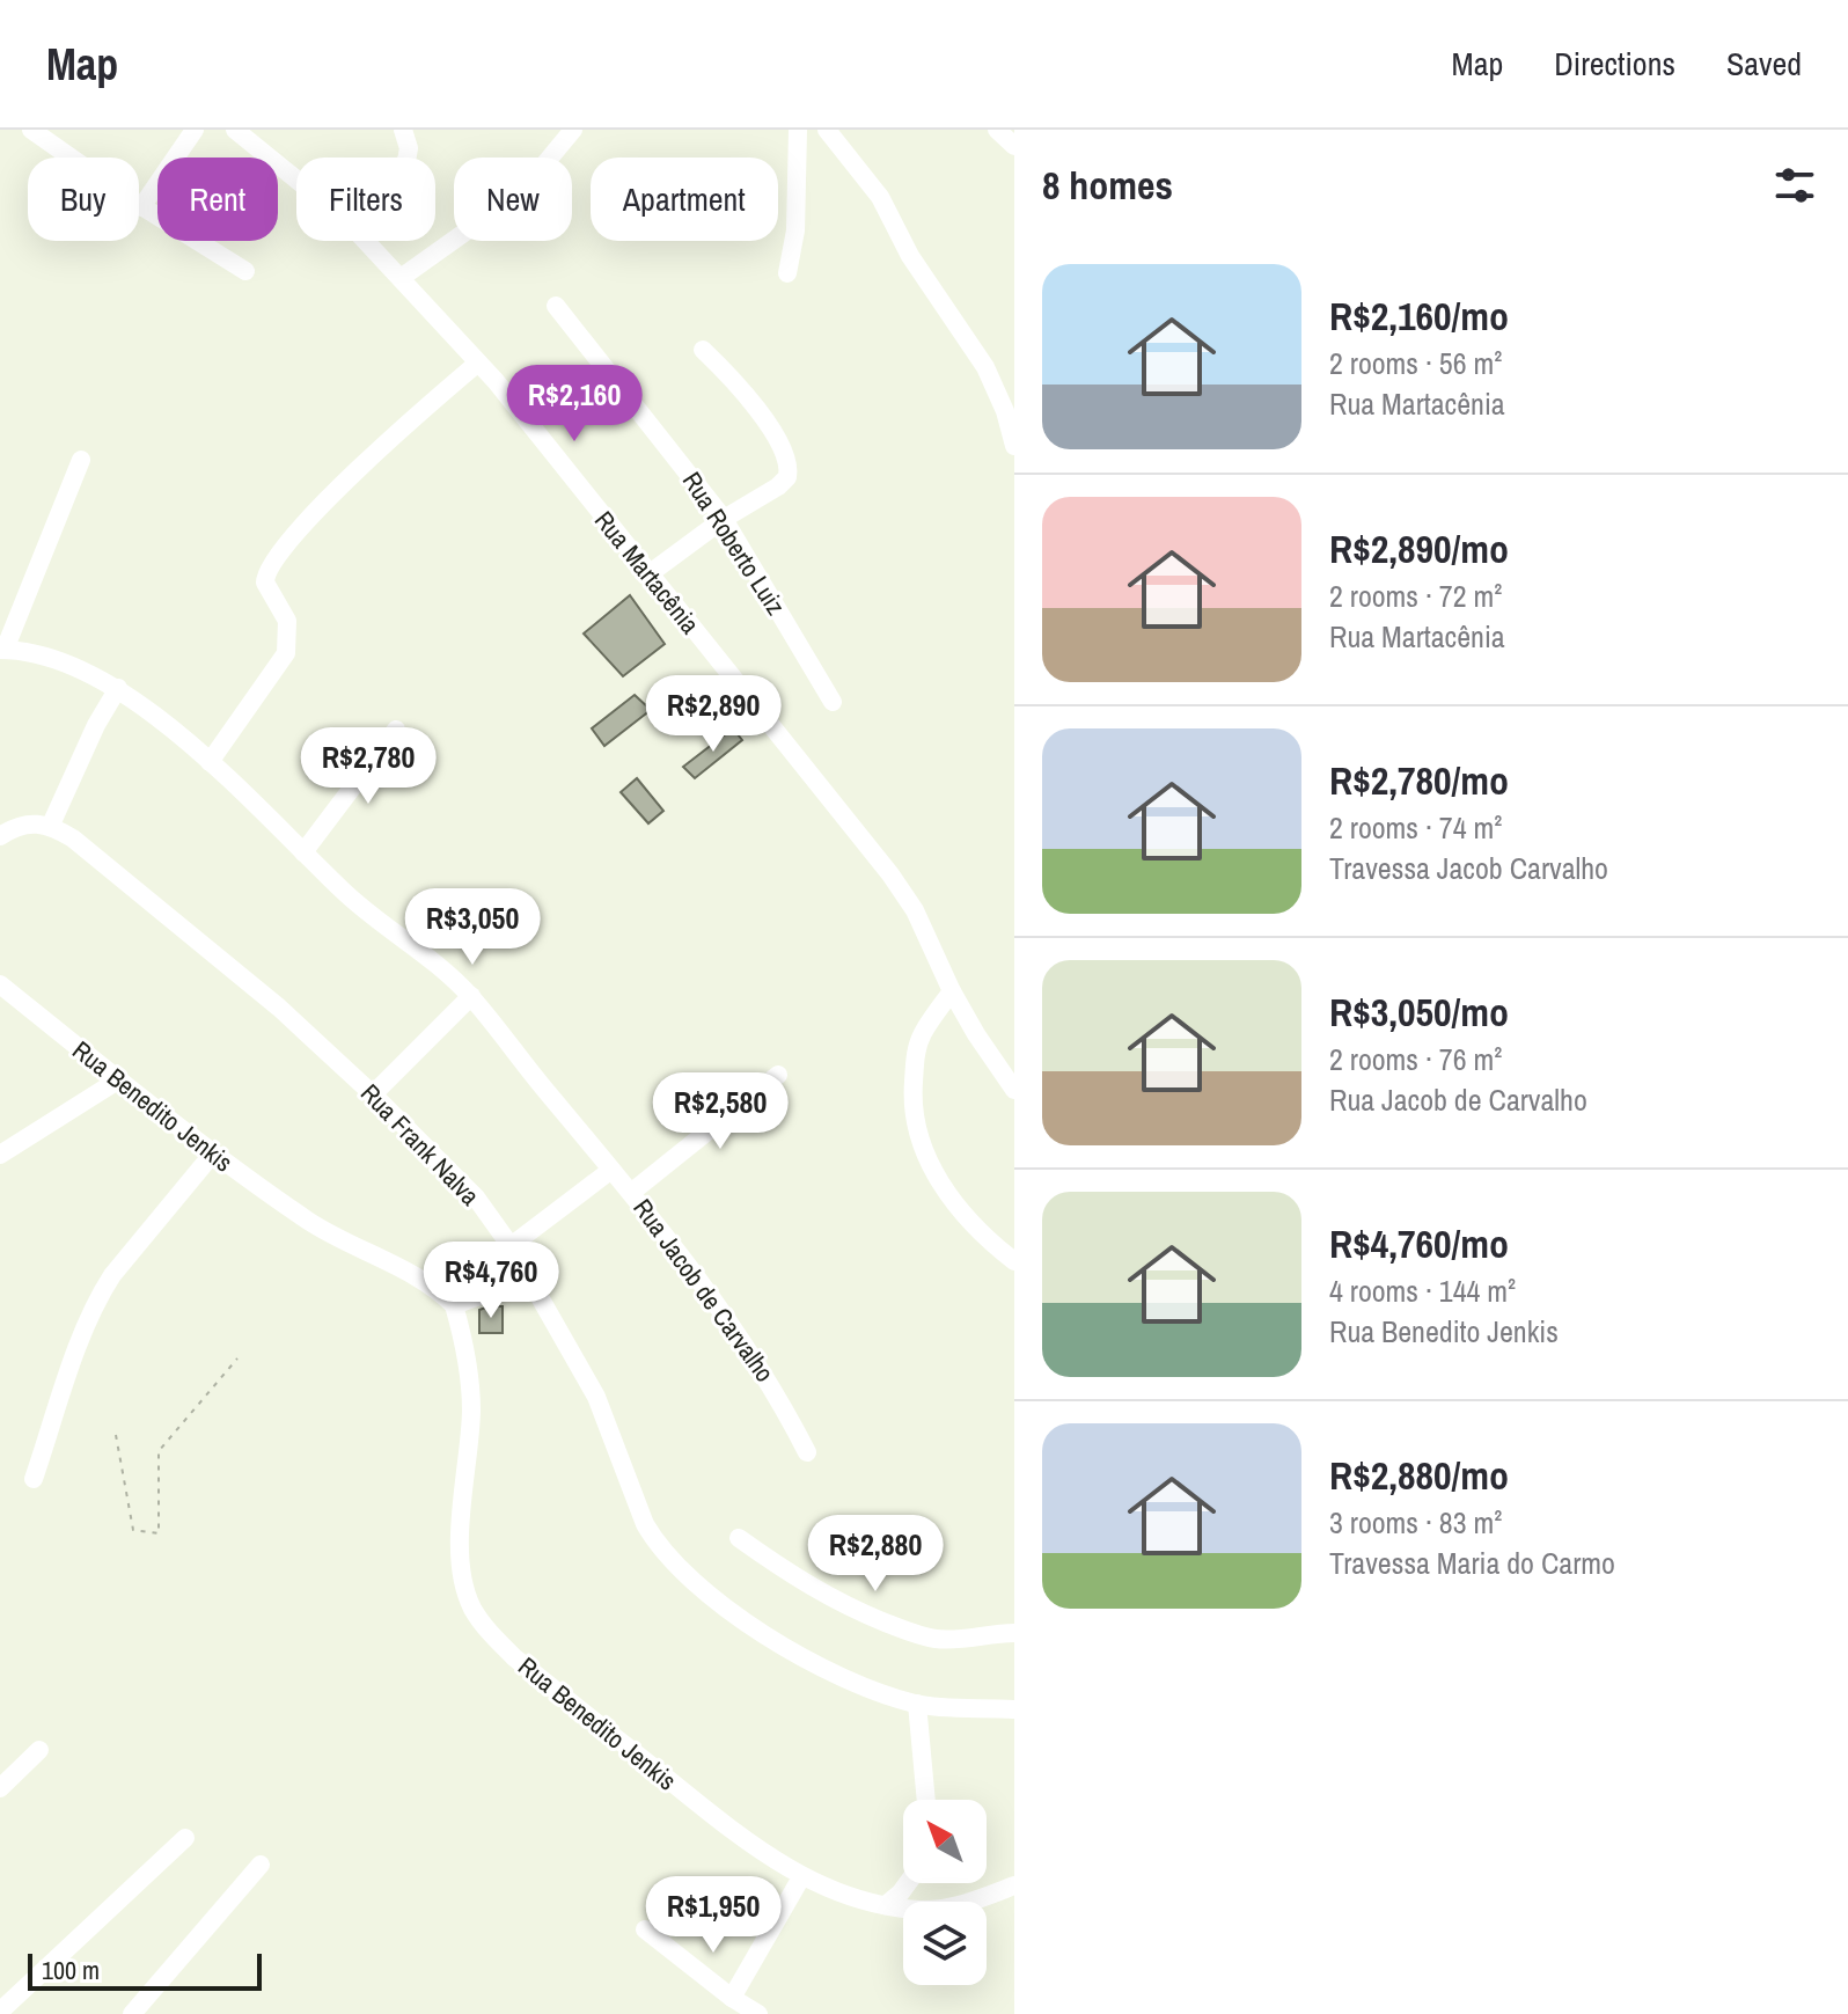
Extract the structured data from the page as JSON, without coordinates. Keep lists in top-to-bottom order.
{
  "streets": {
    "street": [
      "Rua Roberto Luiz",
      "Rua Martacênia",
      "Rua Benedito Jenkis",
      "Rua Frank Nalva",
      "Rua Jacob de Carvalho"
    ]
  },
  "scale_bar": "100 m",
  "north": "top left",
  "page": {
    "header": "Map",
    "nav": ["Map", "Directions", "Saved"],
    "heading": "8 homes",
    "chip": [
      "Buy",
      "Rent",
      "Filters",
      "New",
      "Apartment"
    ],
    "list": [
      {
        "name": "R$2,160/mo",
        "note": "2 rooms · 56 m² · Rua Martacênia"
      },
      {
        "name": "R$2,890/mo",
        "note": "2 rooms · 72 m² · Rua Martacênia"
      },
      {
        "name": "R$2,780/mo",
        "note": "2 rooms · 74 m² · Travessa Jacob Carvalho"
      },
      {
        "name": "R$3,050/mo",
        "note": "2 rooms · 76 m² · Rua Jacob de Carvalho"
      },
      {
        "name": "R$4,760/mo",
        "note": "4 rooms · 144 m² · Rua Benedito Jenkis"
      },
      {
        "name": "R$2,880/mo",
        "note": "3 rooms · 83 m² · Travessa Maria do Carmo"
      }
    ],
    "price": [
      "R$2,160",
      "R$2,890",
      "R$2,780",
      "R$3,050",
      "R$2,580",
      "R$4,760",
      "R$2,880",
      "R$1,950"
    ],
    "scale": "100 m"
  }
}
